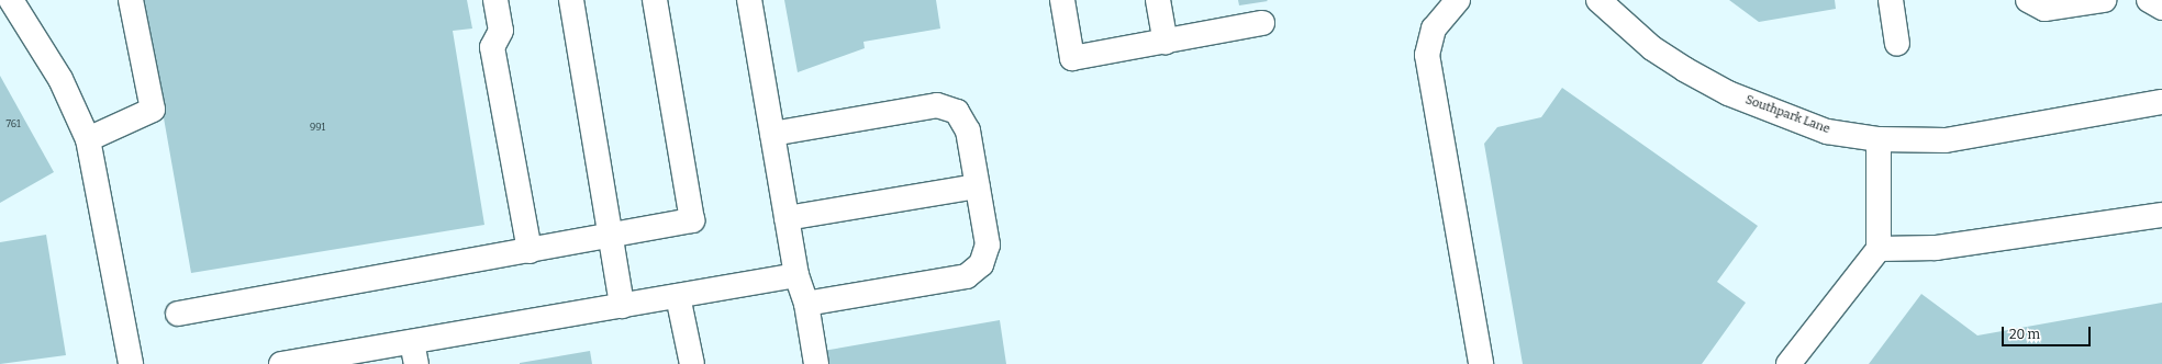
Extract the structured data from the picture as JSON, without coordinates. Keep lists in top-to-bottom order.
{
  "streets": {
    "street": ["Southpark Lane"]
  },
  "house_numbers": ["761", "991"],
  "scale_bar": "20 m"
}
